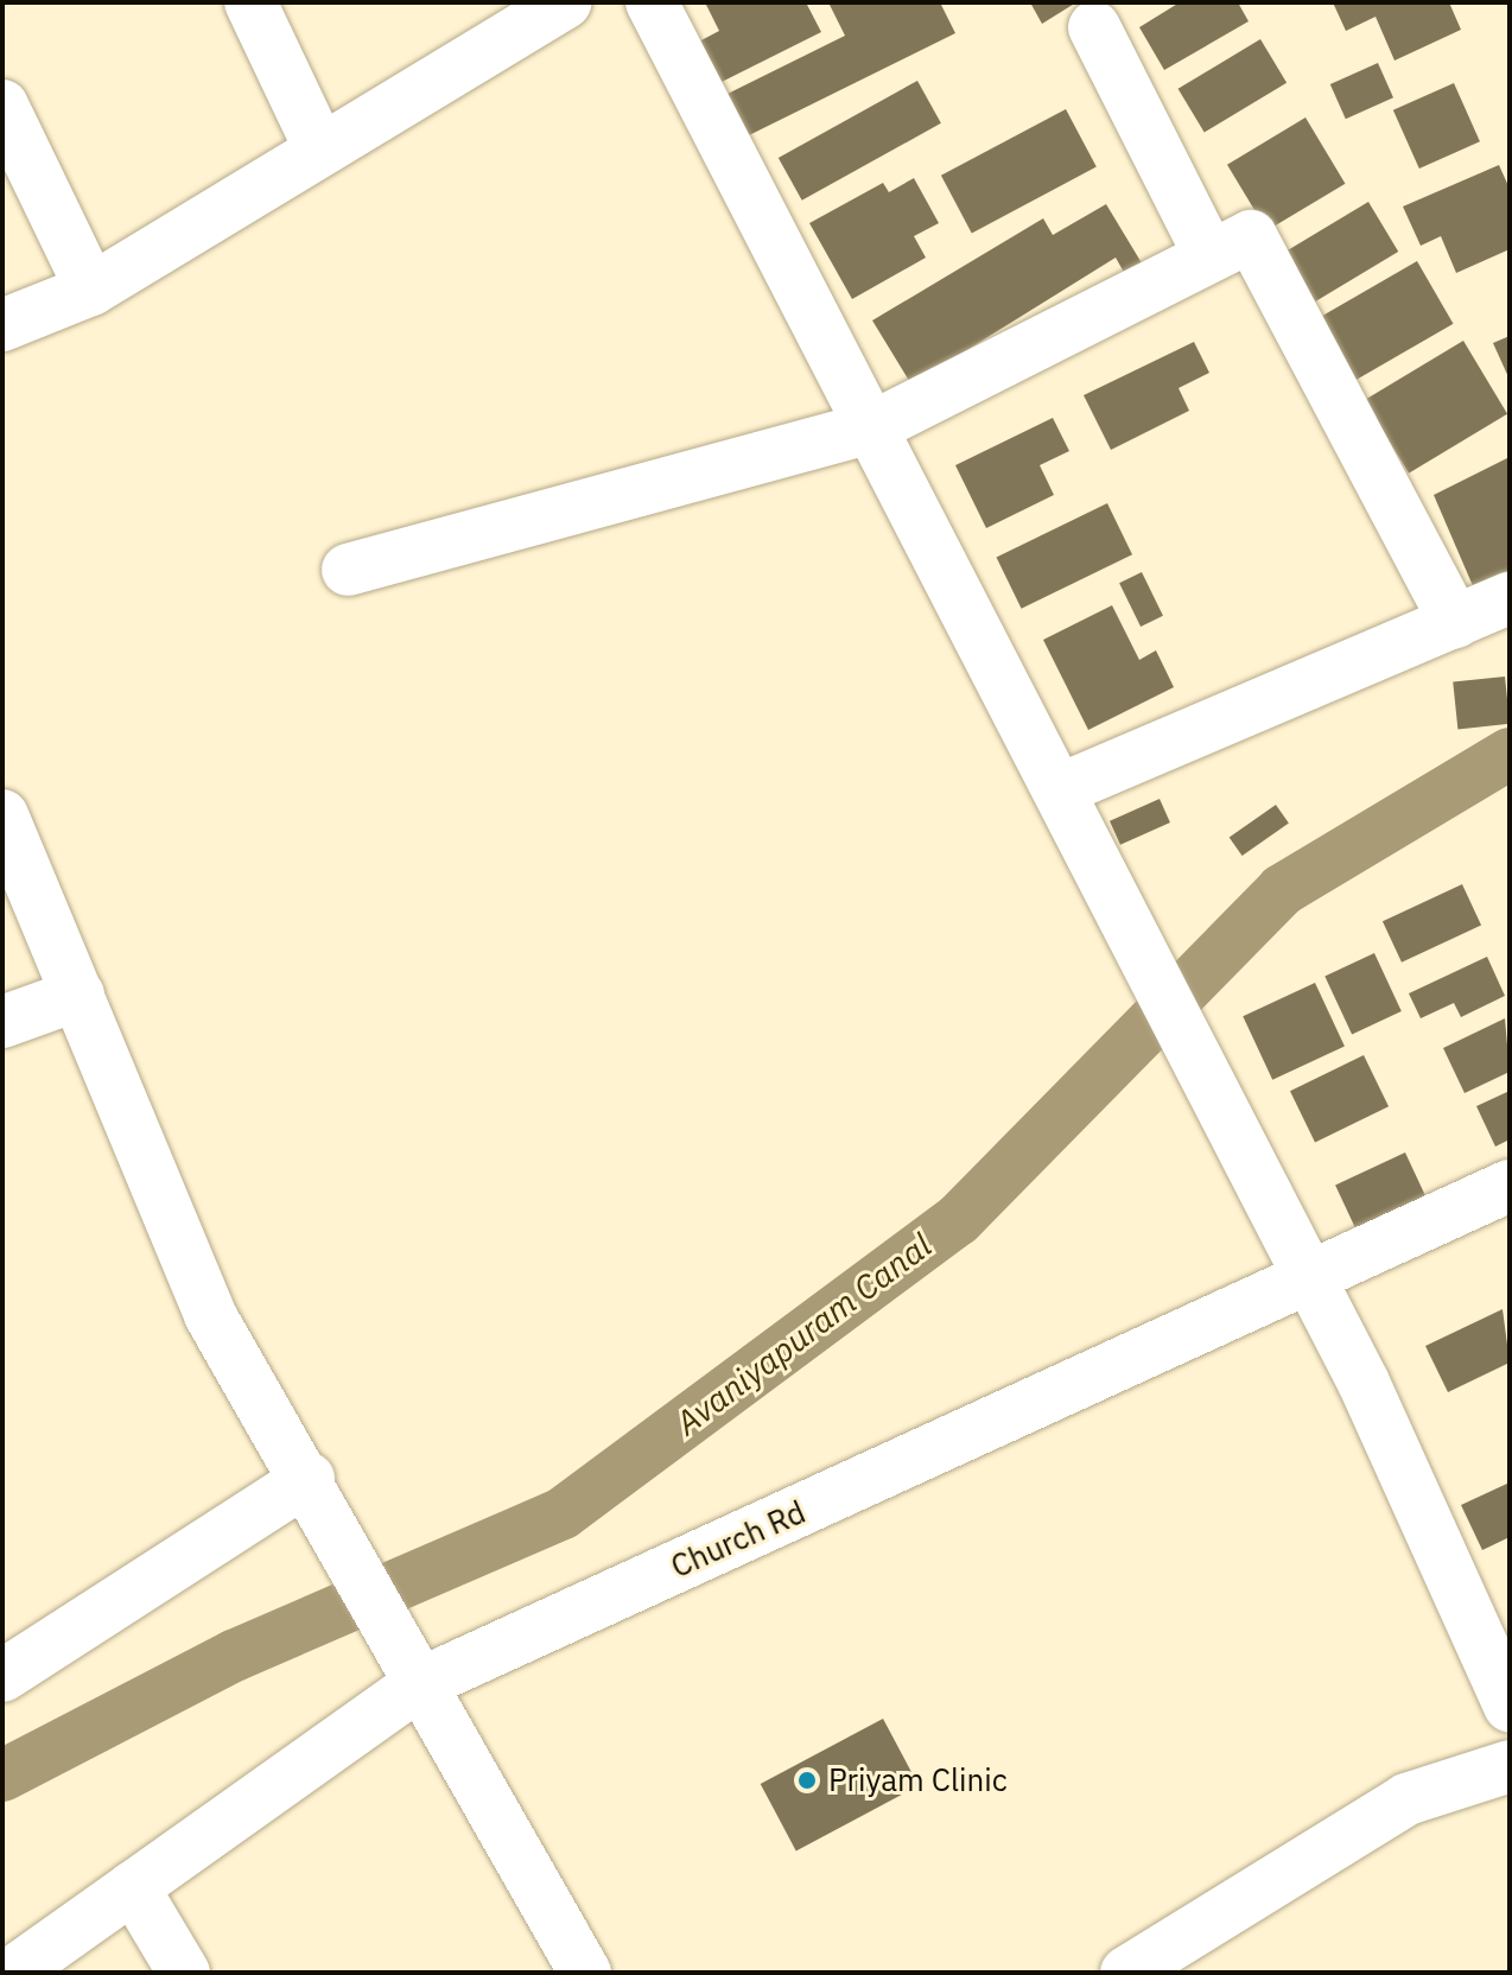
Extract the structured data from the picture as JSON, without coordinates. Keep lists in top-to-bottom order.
{
  "streets": {
    "street": ["Church Rd"]
  },
  "water": ["Avaniyapuram Canal"],
  "places": ["Priyam Clinic"]
}
